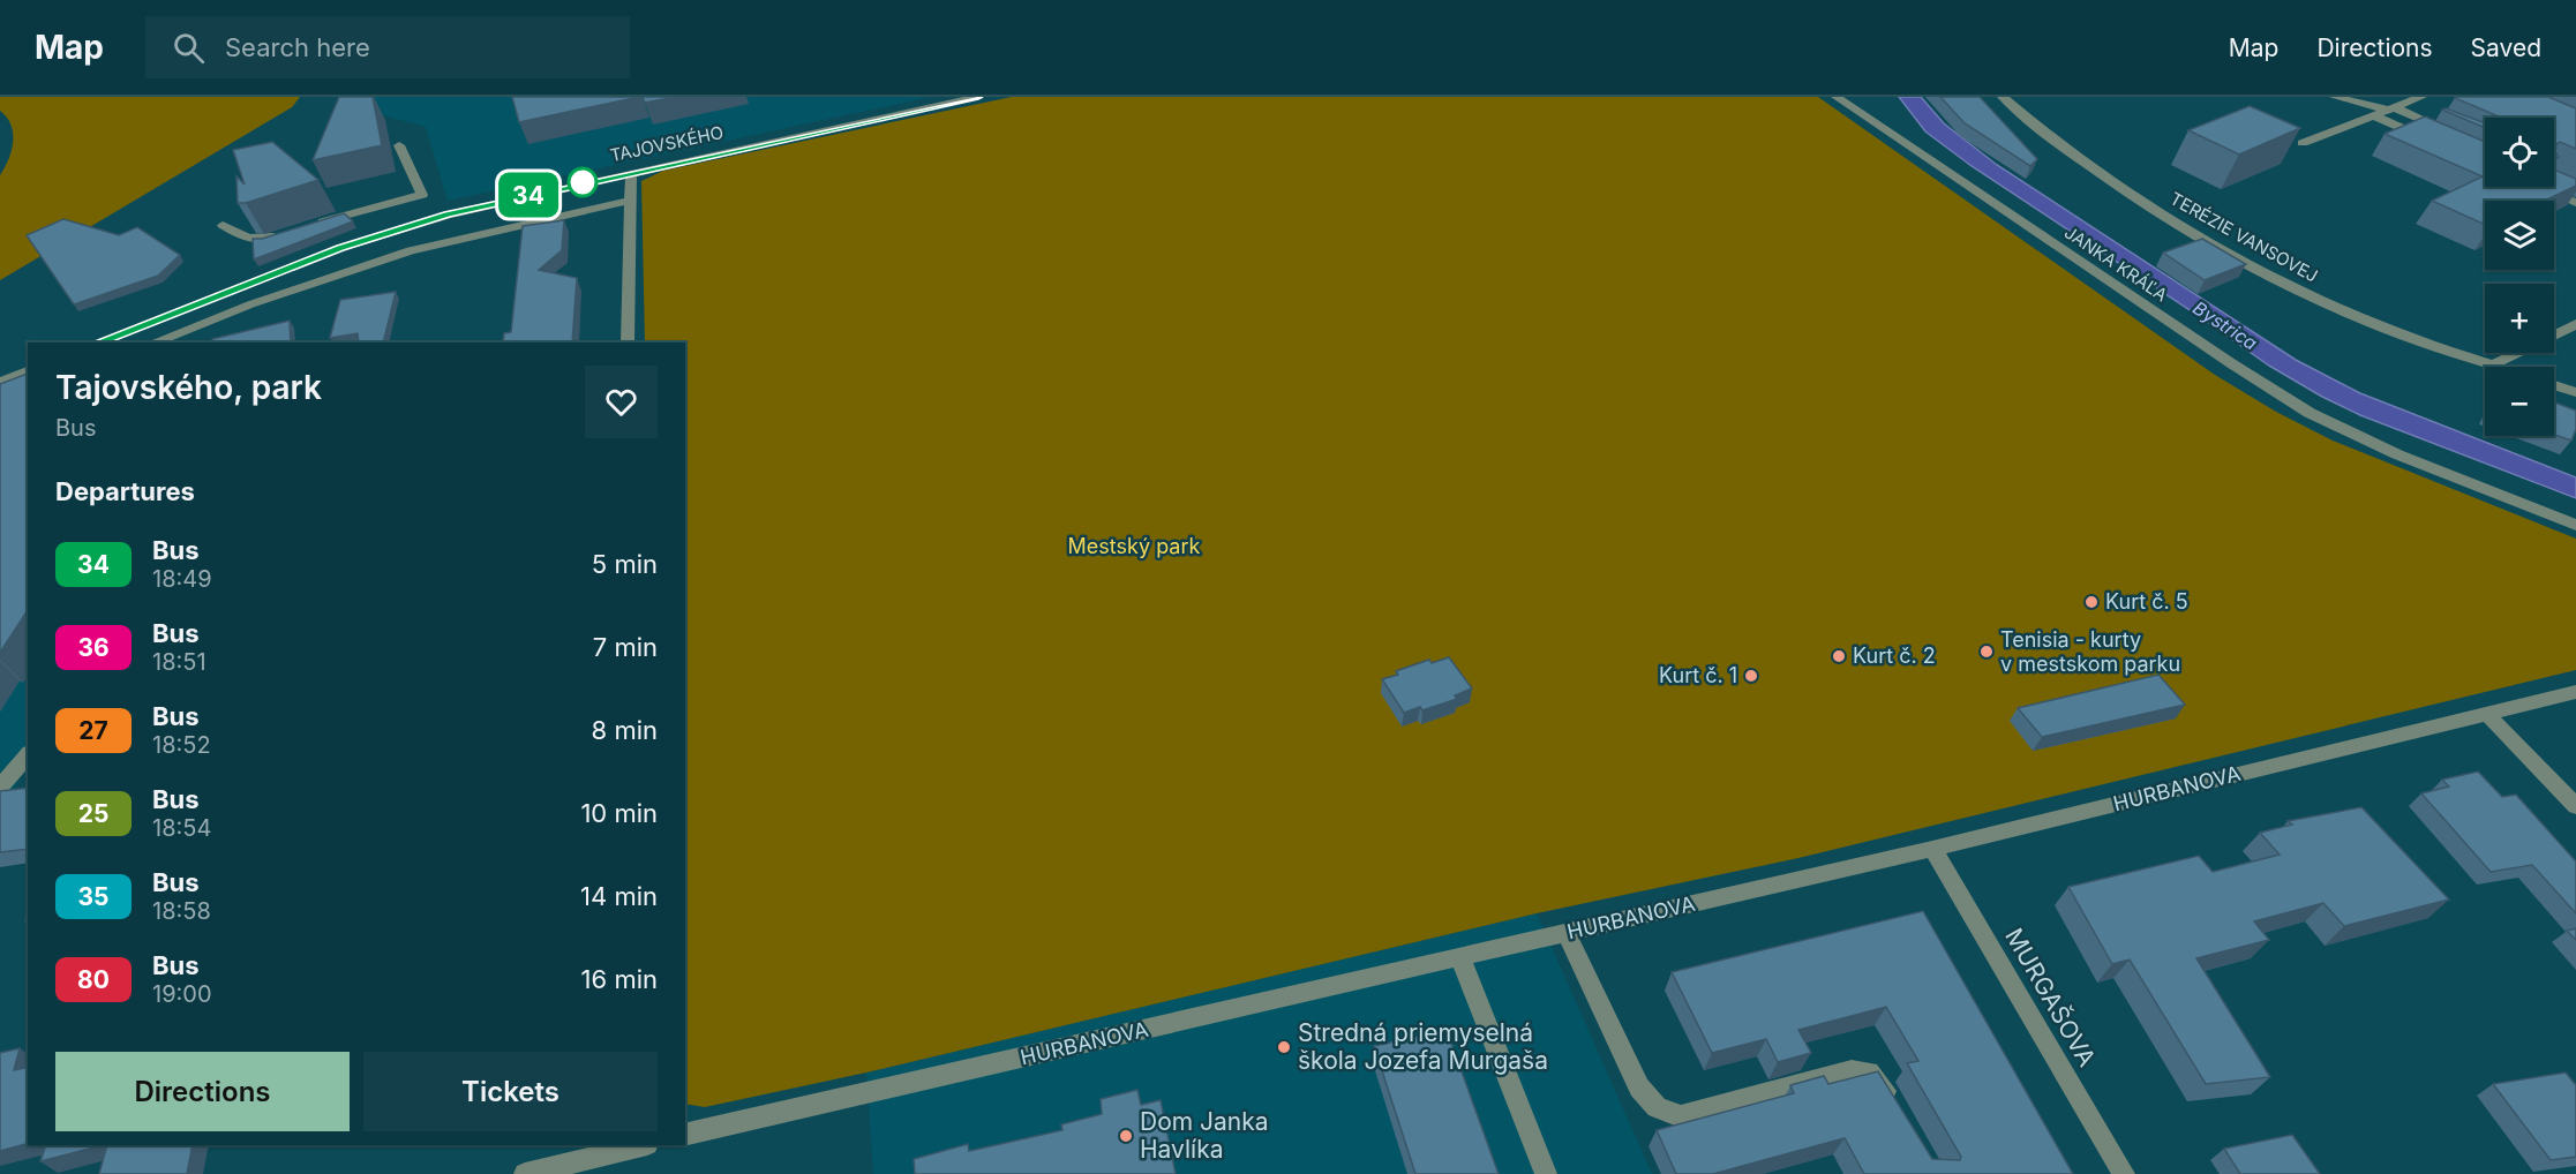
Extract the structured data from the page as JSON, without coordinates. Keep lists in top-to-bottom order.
{
  "streets": {
    "street": [
      "TAJOVSKÉHO",
      "TERÉZIE VANSOVEJ",
      "JANKA KRÁĽA",
      "HURBANOVA",
      "MURGAŠOVA"
    ]
  },
  "crossings": [
    ["HURBANOVA", "MURGAŠOVA"]
  ],
  "water": ["Bystrica"],
  "parks": ["Mestský park"],
  "places": [
    "Kurt č. 5",
    "Tenisia - kurty v mestskom parku",
    "Kurt č. 2",
    "Kurt č. 1",
    "Stredná priemyselná škola Jozefa Murgaša",
    "Dom Janka Havlíka"
  ],
  "lines": ["bus line 34"],
  "page": {
    "header": "Map",
    "search": "Search here",
    "nav": ["Map", "Directions", "Saved"],
    "on_map": "34",
    "map_buttons": ["+", "−"],
    "heading": [
      ["Tajovského, park", "Bus"],
      "Departures"
    ],
    "list": [
      {
        "mark": "34",
        "name": "Bus",
        "note": "18:49",
        "value": "5 min"
      },
      {
        "mark": "36",
        "name": "Bus",
        "note": "18:51",
        "value": "7 min"
      },
      {
        "mark": "27",
        "name": "Bus",
        "note": "18:52",
        "value": "8 min"
      },
      {
        "mark": "25",
        "name": "Bus",
        "note": "18:54",
        "value": "10 min"
      },
      {
        "mark": "35",
        "name": "Bus",
        "note": "18:58",
        "value": "14 min"
      },
      {
        "mark": "80",
        "name": "Bus",
        "note": "19:00",
        "value": "16 min"
      }
    ],
    "buttons": ["Directions", "Tickets"]
  }
}
